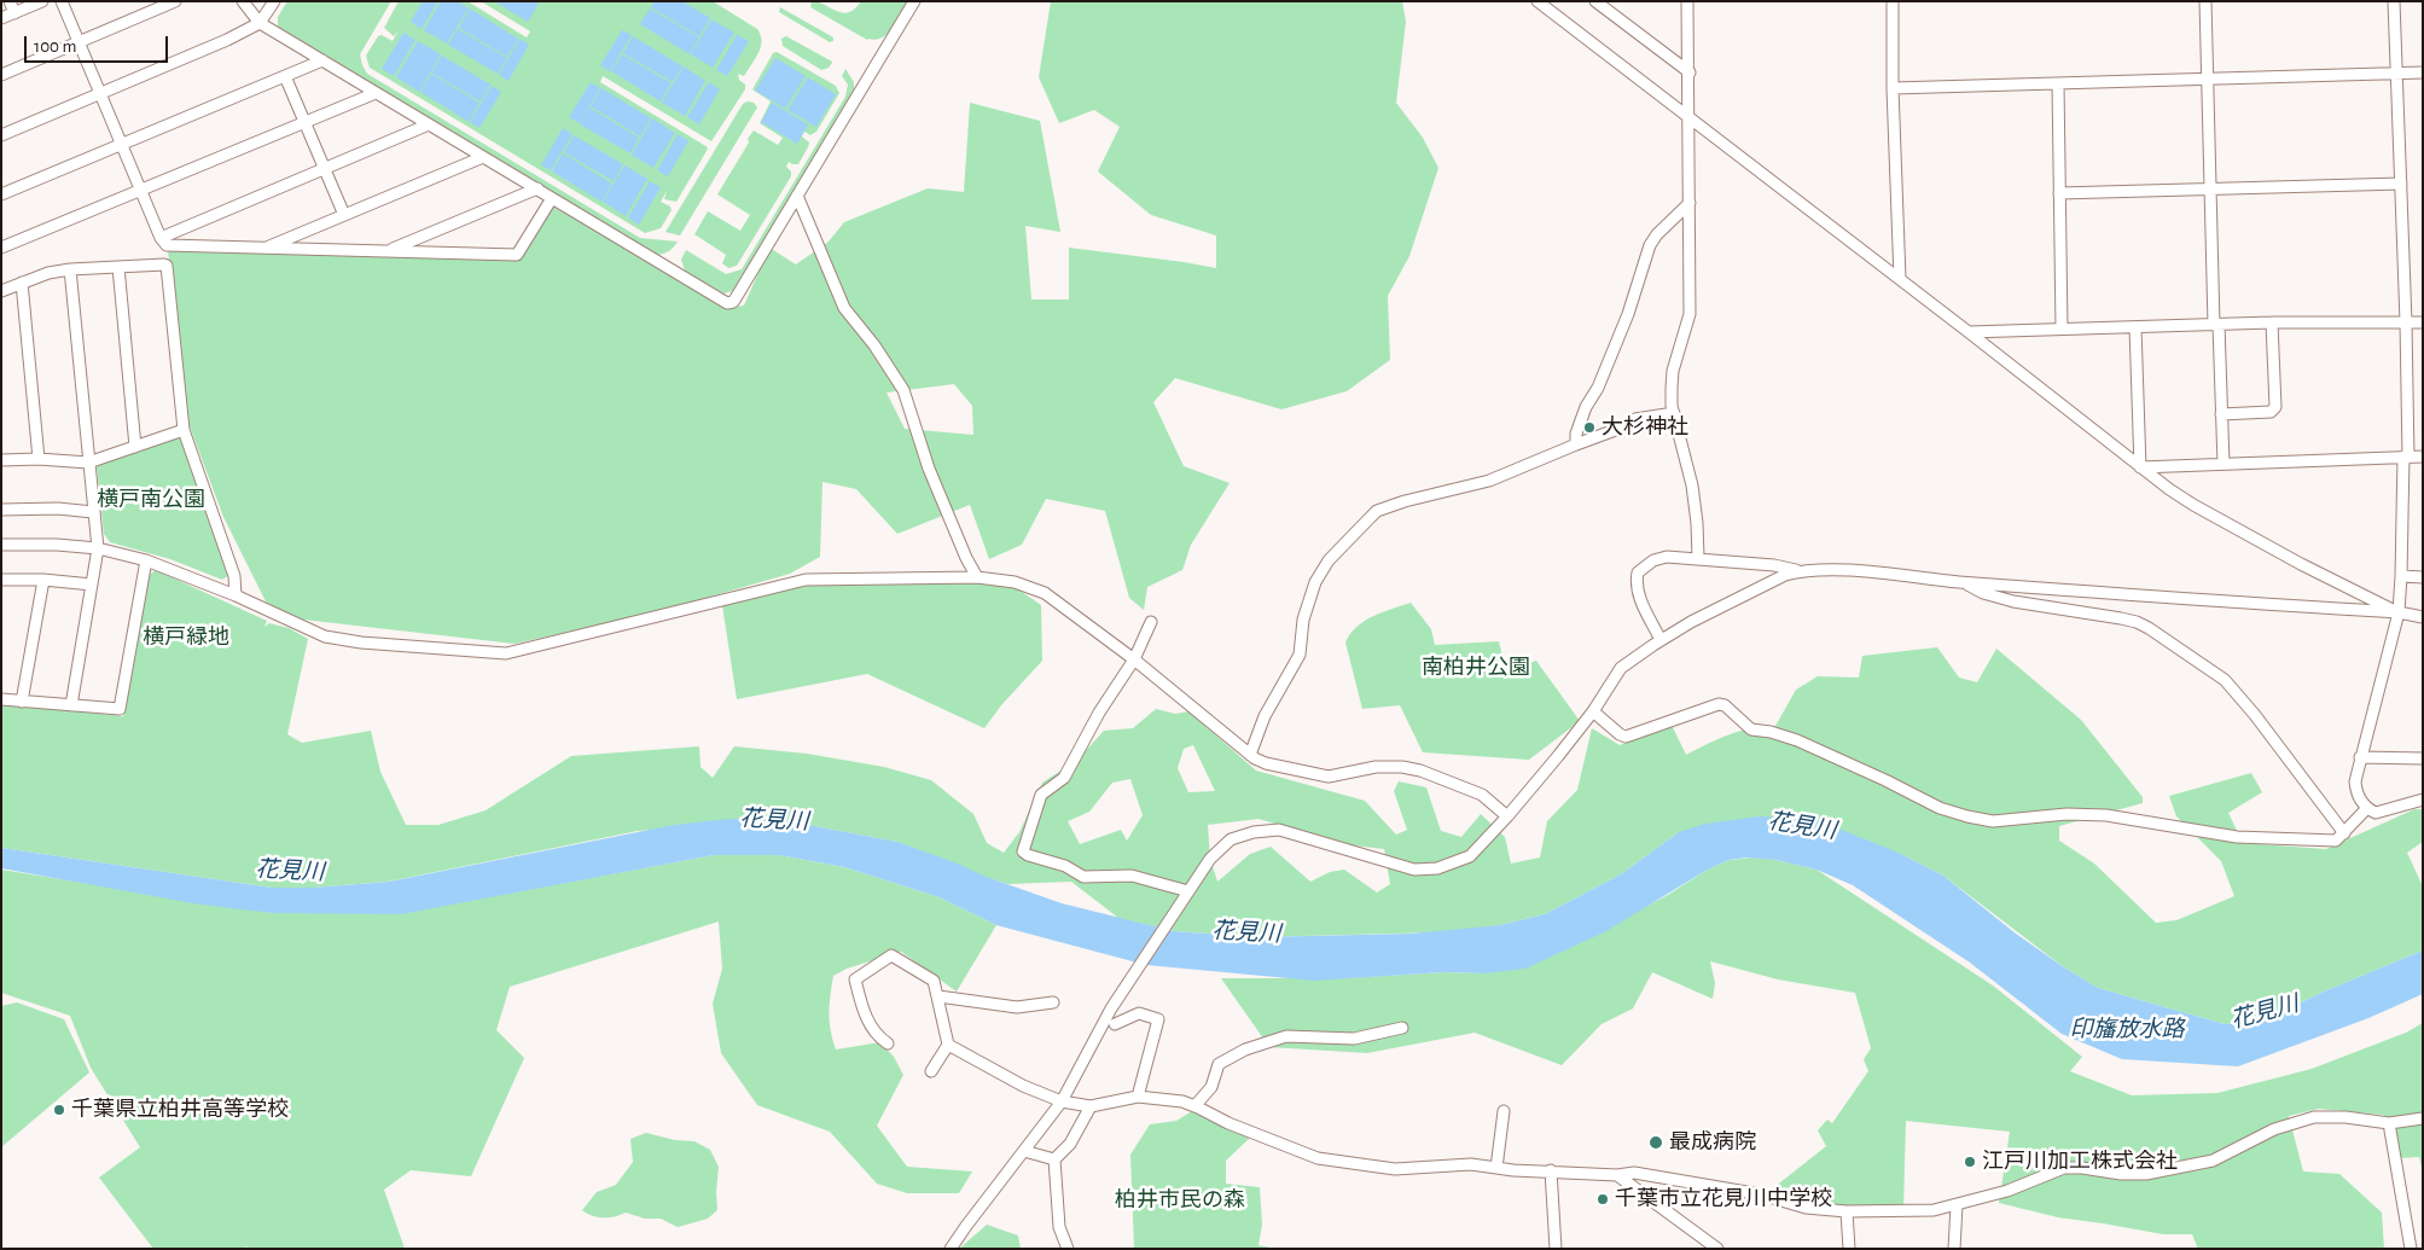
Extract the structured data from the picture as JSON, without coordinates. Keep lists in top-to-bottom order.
{
  "water": ["花見川", "印旛放水路"],
  "parks": [
    "横戸南公園",
    "横戸緑地",
    "南柏井公園",
    "柏井市民の森"
  ],
  "places": [
    "大杉神社",
    "千葉県立柏井高等学校",
    "最成病院",
    "江戸川加工株式会社",
    "千葉市立花見川中学校"
  ],
  "scale_bar": "100 m"
}
